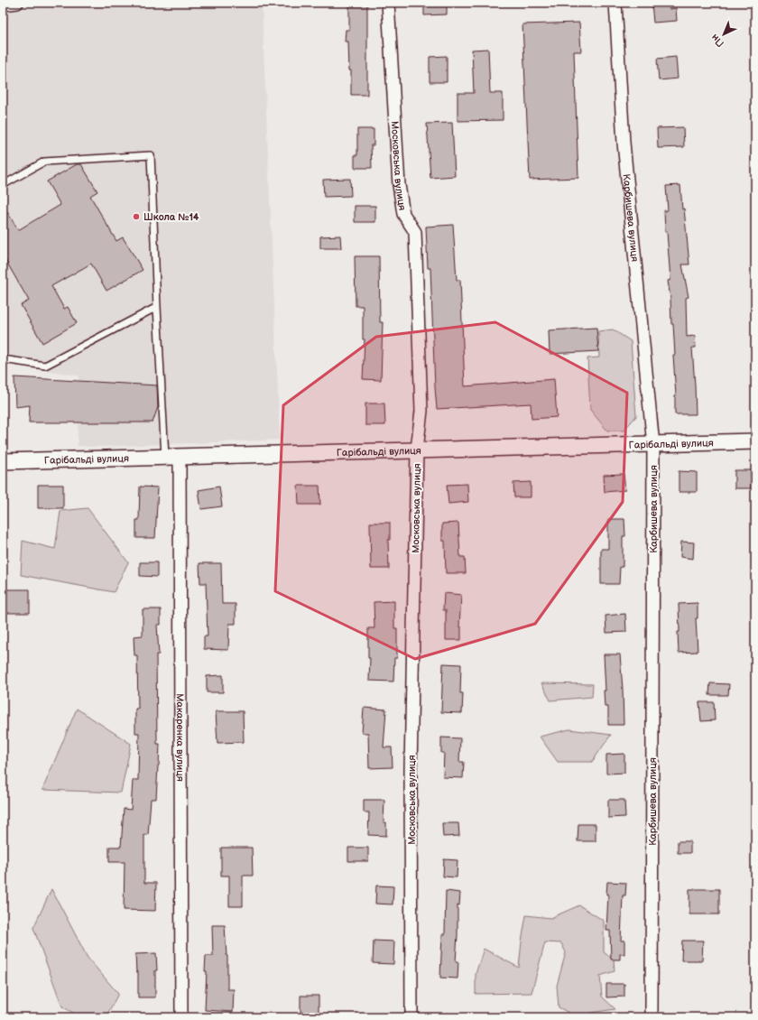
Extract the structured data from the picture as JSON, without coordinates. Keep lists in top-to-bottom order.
{
  "streets": {
    "street": [
      "Московська вулиця",
      "Карбишева вулиця",
      "Гарібальді вулиця",
      "Макаренка вулиця"
    ]
  },
  "crossings": [
    ["Московська вулиця", "Гарібальді вулиця"],
    ["Карбишева вулиця", "Гарібальді вулиця"],
    ["Гарібальді вулиця", "Макаренка вулиця"]
  ],
  "places": ["Школа №14"],
  "north": "bottom left"
}
